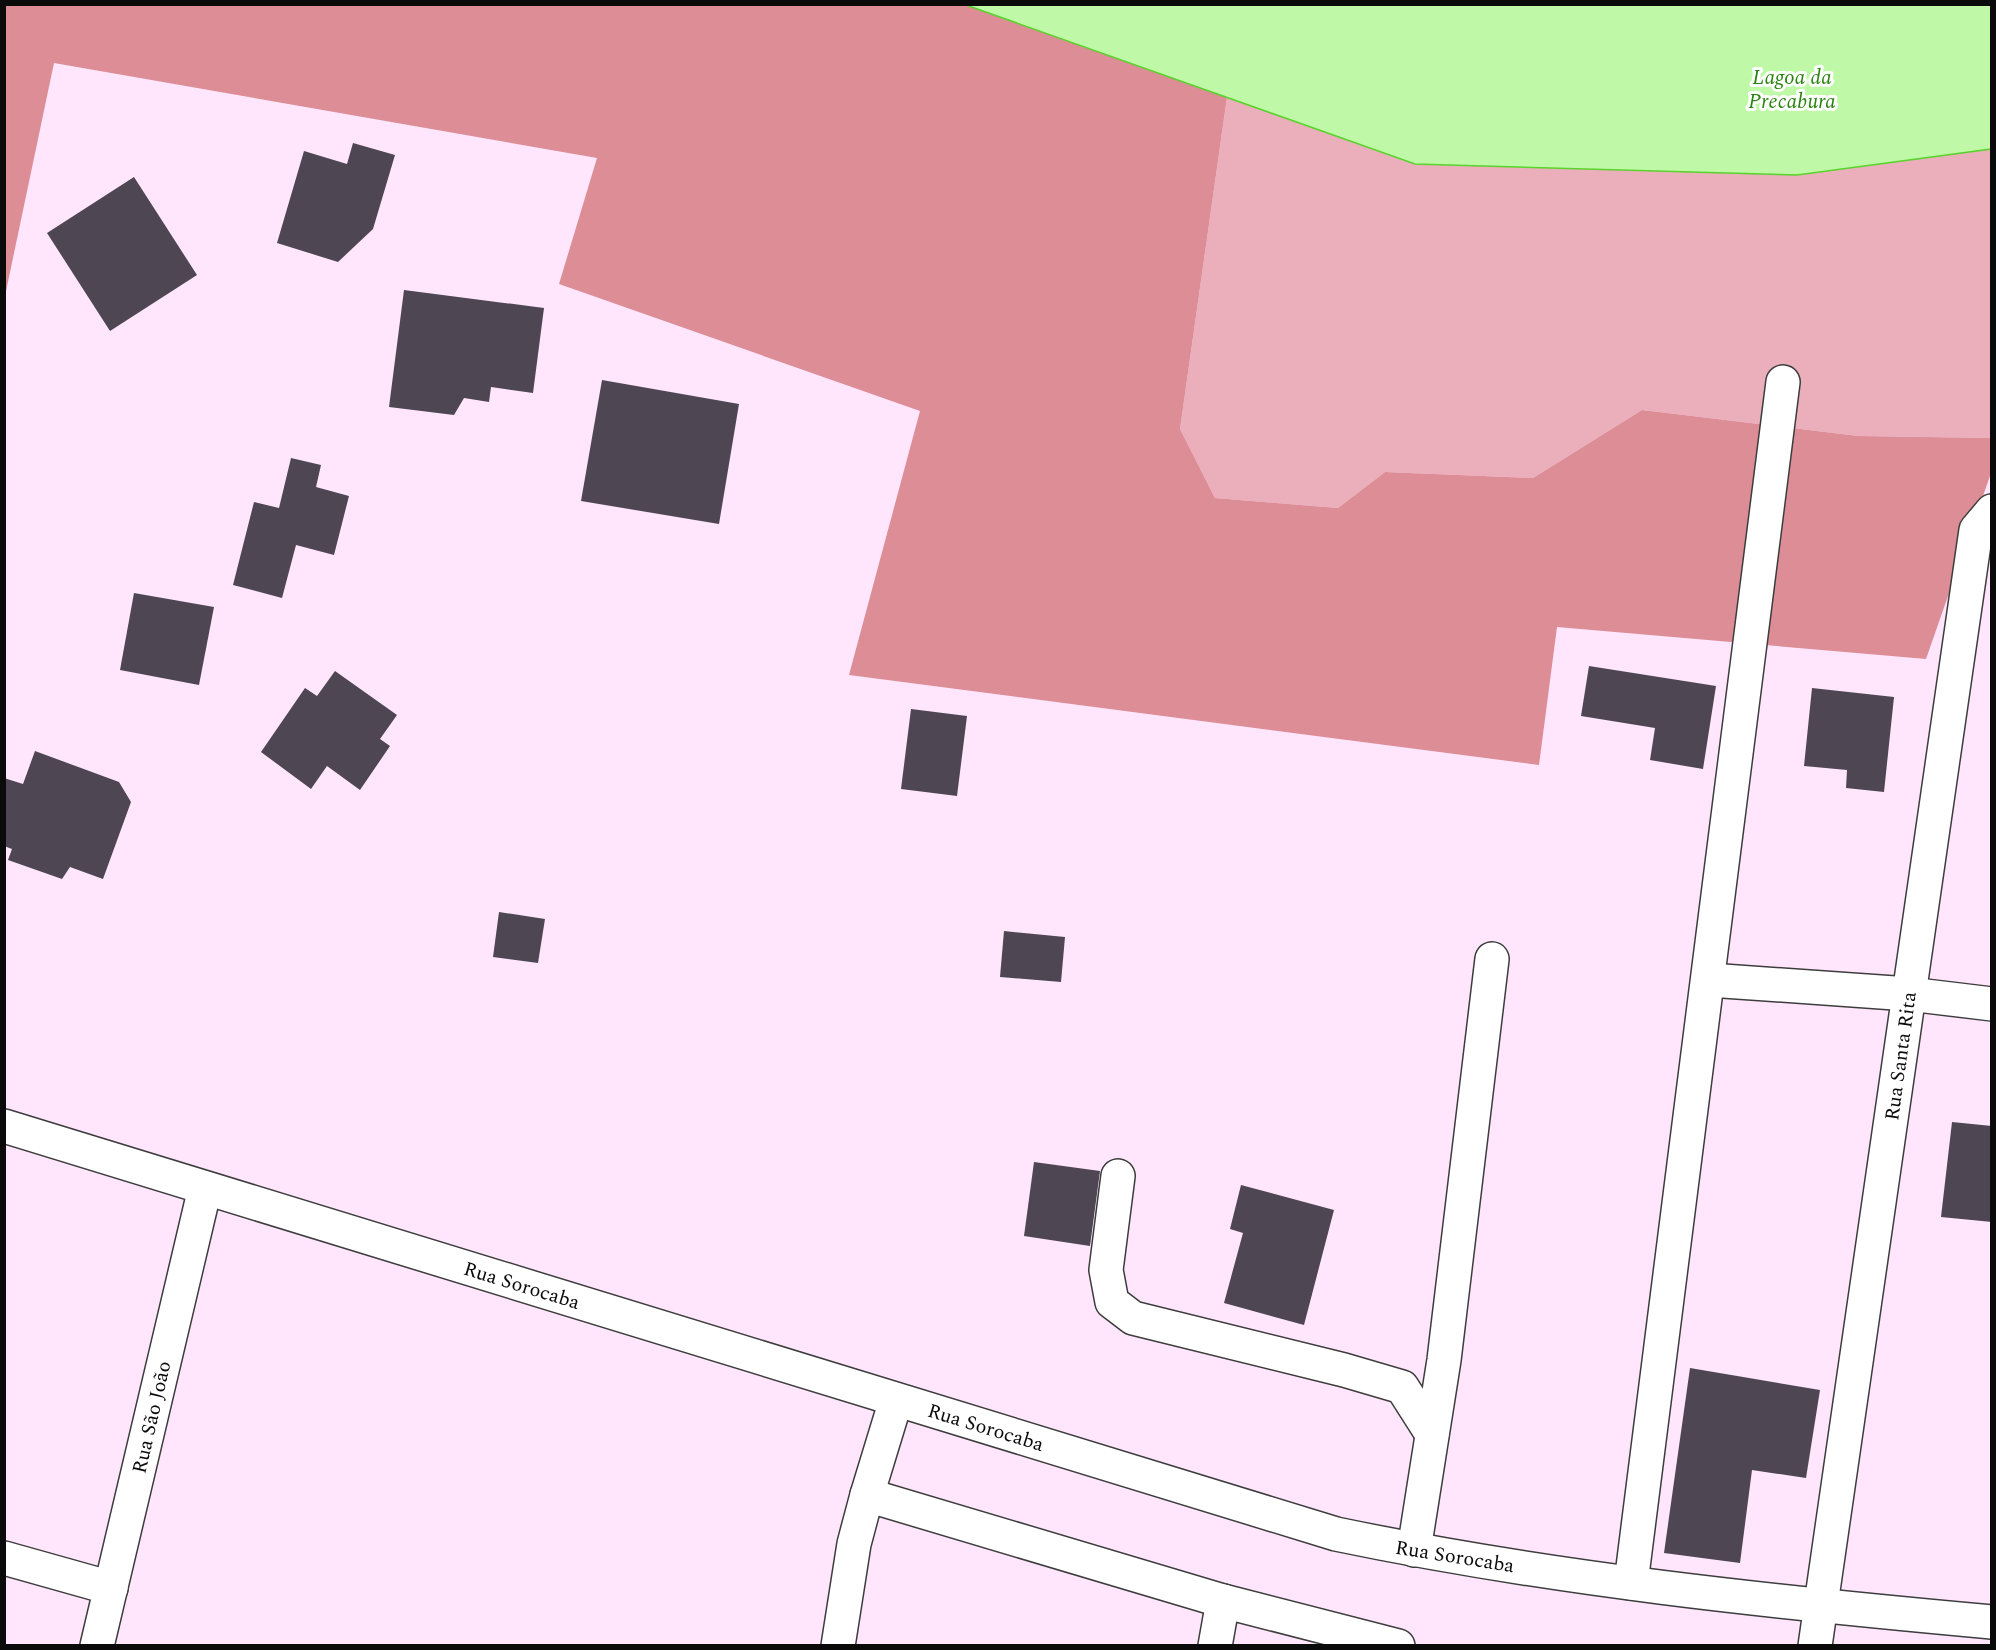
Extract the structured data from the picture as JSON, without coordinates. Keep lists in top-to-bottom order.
{
  "streets": {
    "street": ["Rua Santa Rita", "Rua Sorocaba", "Rua São João"]
  },
  "crossings": [
    ["Rua Santa Rita", "Rua Sorocaba"],
    ["Rua Sorocaba", "Rua São João"]
  ],
  "water": ["Lagoa da Precabura"]
}
